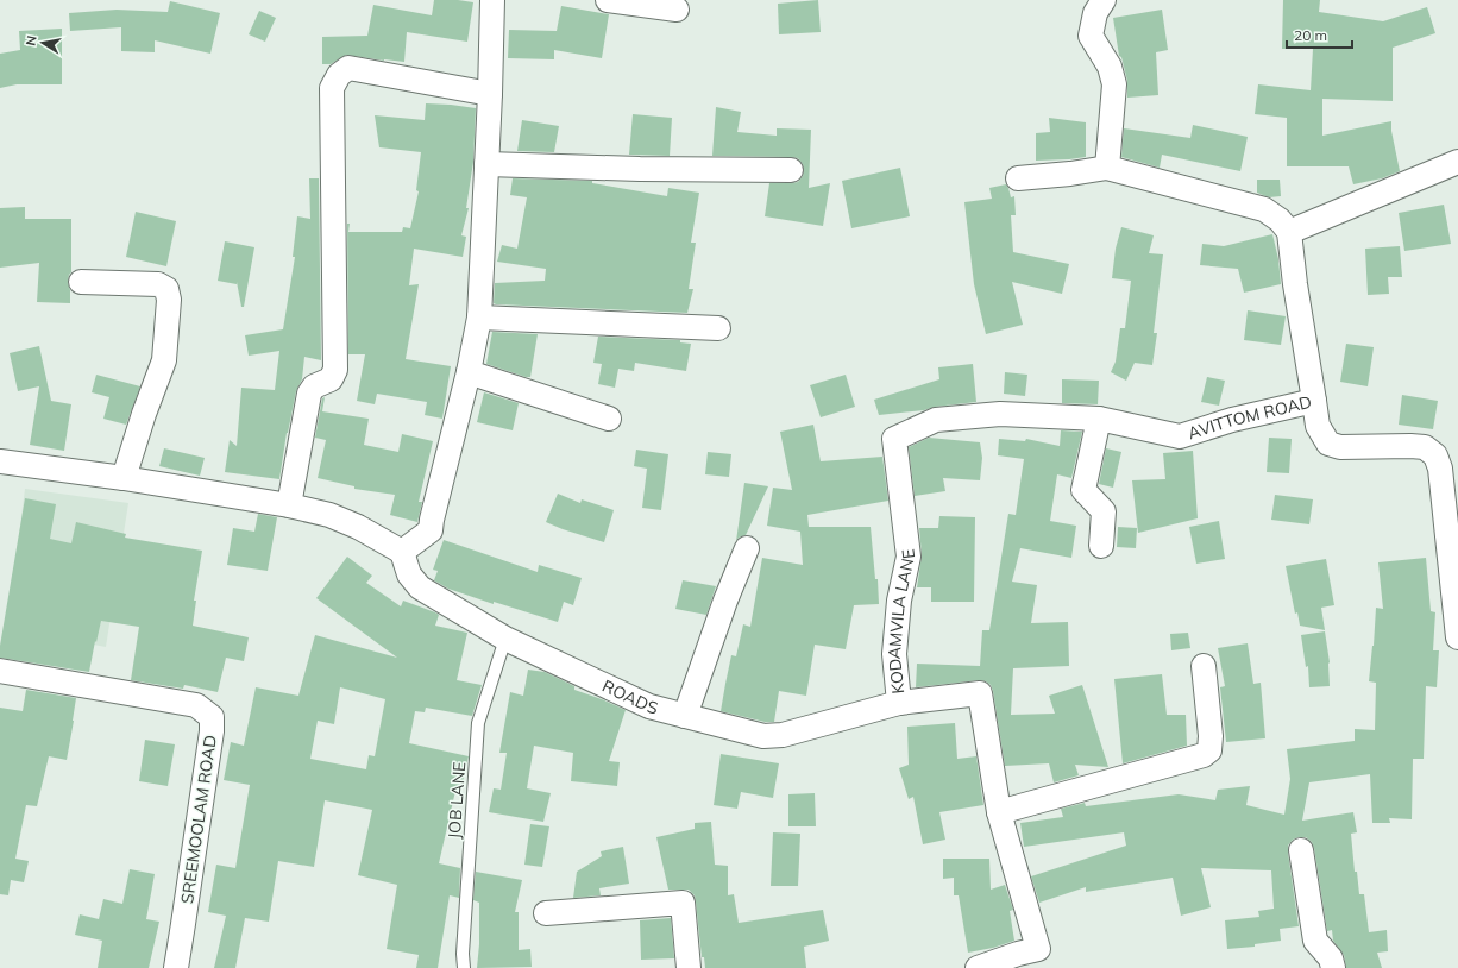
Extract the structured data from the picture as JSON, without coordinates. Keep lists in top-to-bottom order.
{
  "streets": {
    "street": [
      "AVITTOM ROAD",
      "KODAMVILA LANE",
      "ROADS",
      "SREEMOOLAM ROAD"
    ],
    "lane": ["JOB LANE"]
  },
  "crossings": [
    ["AVITTOM ROAD", "KODAMVILA LANE"],
    ["KODAMVILA LANE", "ROADS"],
    ["ROADS", "JOB LANE"]
  ],
  "scale_bar": "20 m",
  "north": "left"
}
